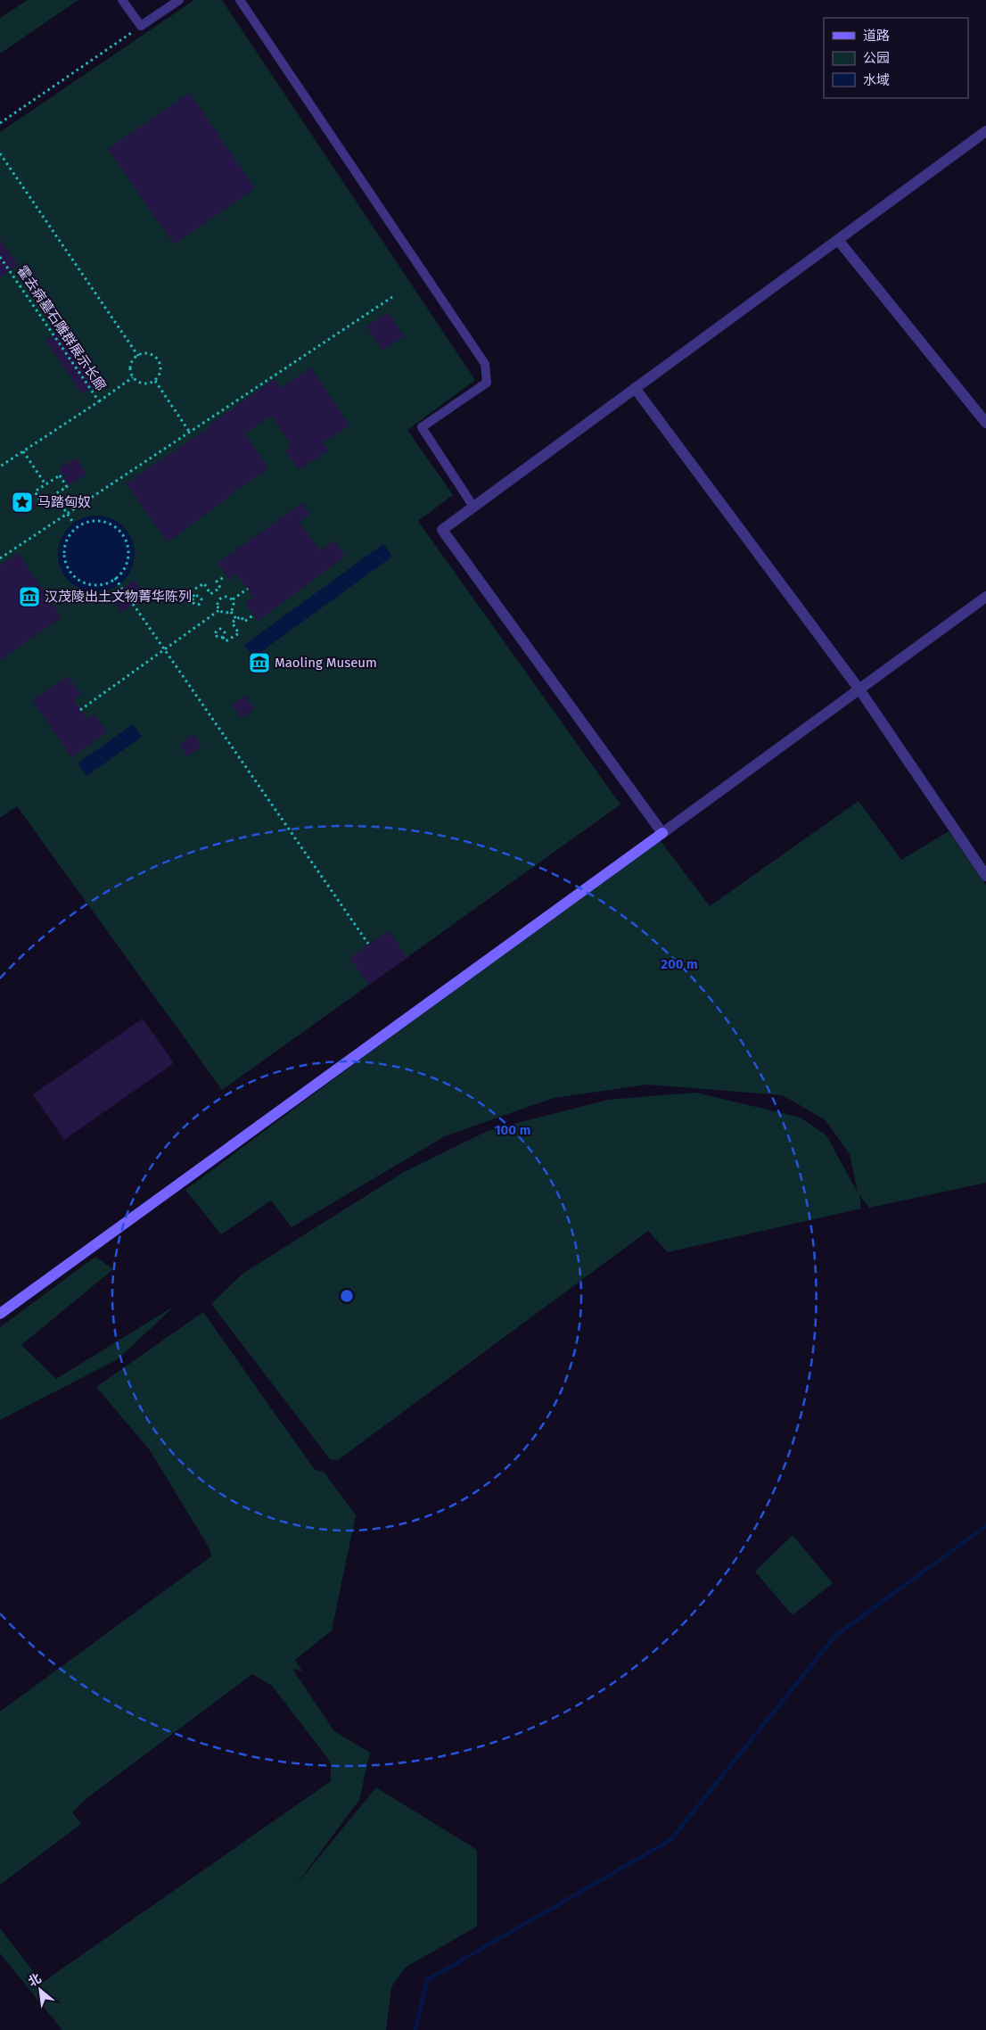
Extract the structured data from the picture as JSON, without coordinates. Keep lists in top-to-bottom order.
{
  "streets": {
    "path": ["霍去病墓石雕群展示长廊"]
  },
  "places": {
    "place": ["马踏匈奴"],
    "museum": ["汉茂陵出土文物菁华陈列", "Maoling Museum"]
  },
  "legend": ["道路", "公园", "水域"],
  "north": "top left",
  "rings": ["200 m", "100 m"]
}
